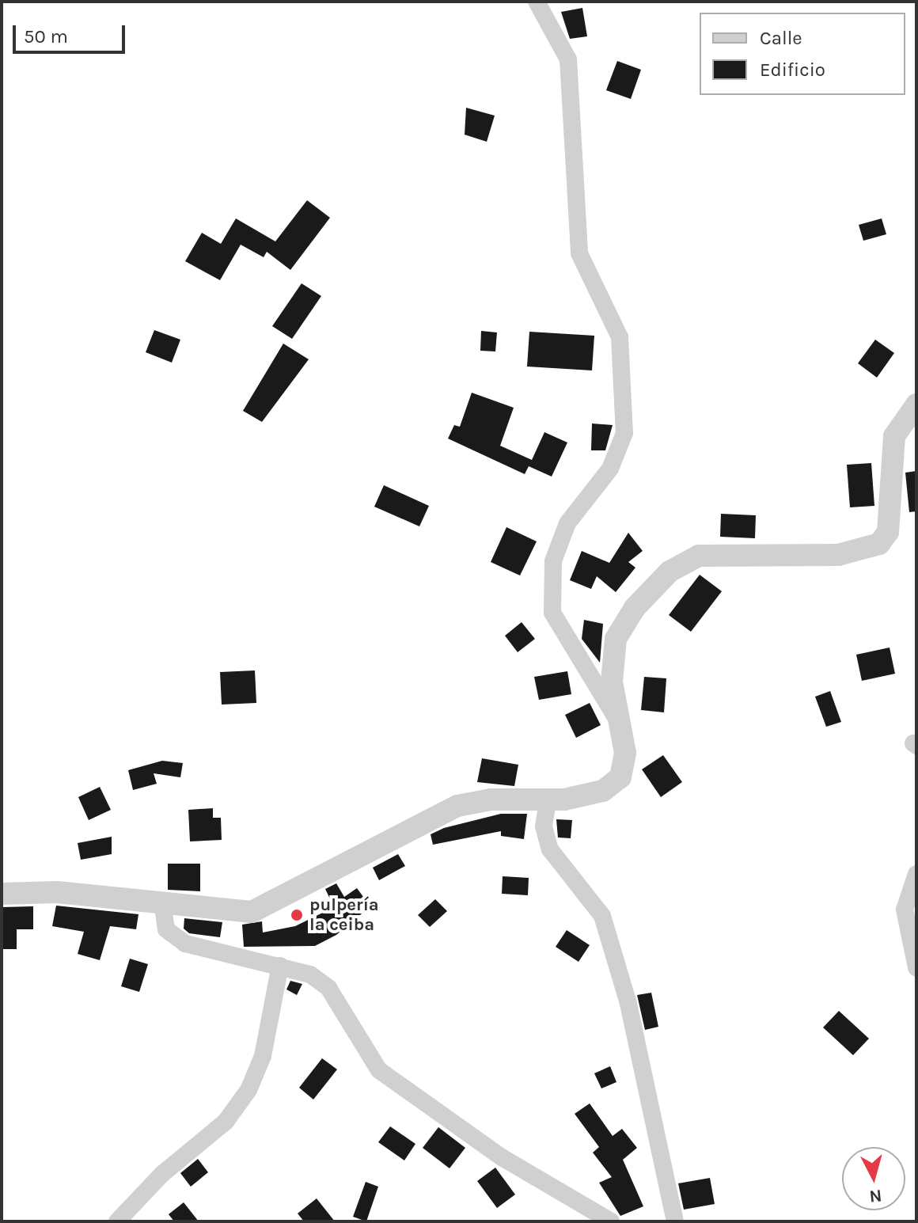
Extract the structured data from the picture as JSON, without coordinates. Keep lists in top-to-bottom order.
{
  "places": ["pulpería la ceiba"],
  "legend": ["Calle", "Edificio"],
  "scale_bar": "50 m",
  "north": "bottom"
}
